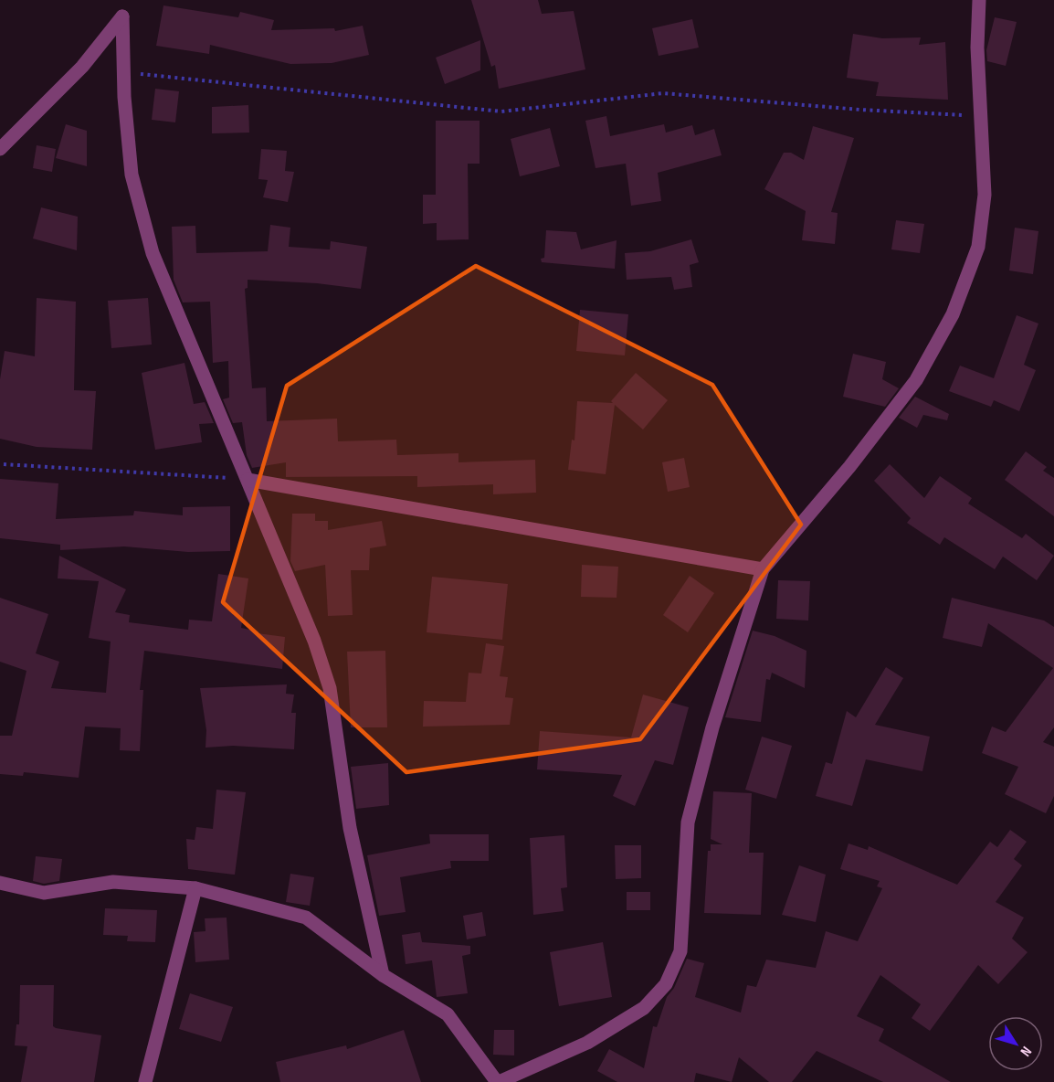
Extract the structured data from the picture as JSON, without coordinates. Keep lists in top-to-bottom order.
{
  "north": "bottom right"
}
